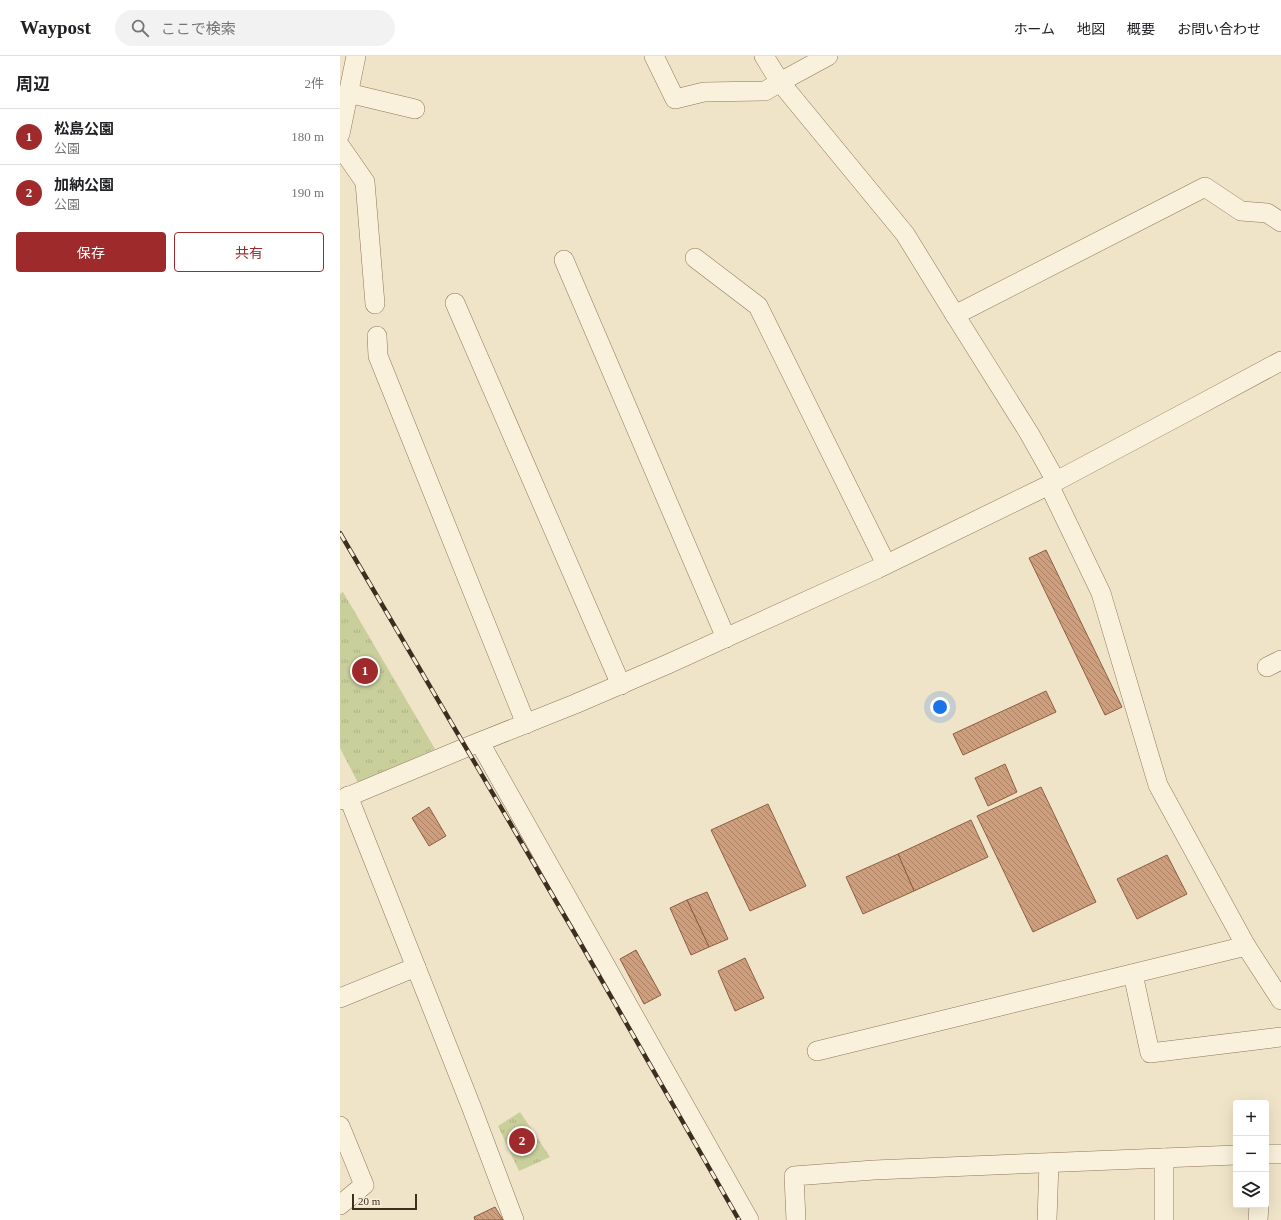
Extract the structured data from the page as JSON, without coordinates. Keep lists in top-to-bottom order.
{
  "scale_bar": "20 m",
  "page": {
    "header": "Waypost",
    "search": "ここで検索",
    "nav": [
      "ホーム",
      "地図",
      "概要",
      "お問い合わせ"
    ],
    "heading": ["周辺", "2件"],
    "list": [
      {
        "mark": "1",
        "name": "松島公園",
        "note": "公園",
        "value": "180 m"
      },
      {
        "mark": "2",
        "name": "加納公園",
        "note": "公園",
        "value": "190 m"
      }
    ],
    "buttons": ["保存", "共有"],
    "pins": ["1", "2"],
    "map_buttons": ["+", "−"],
    "scale": "20 m"
  }
}
